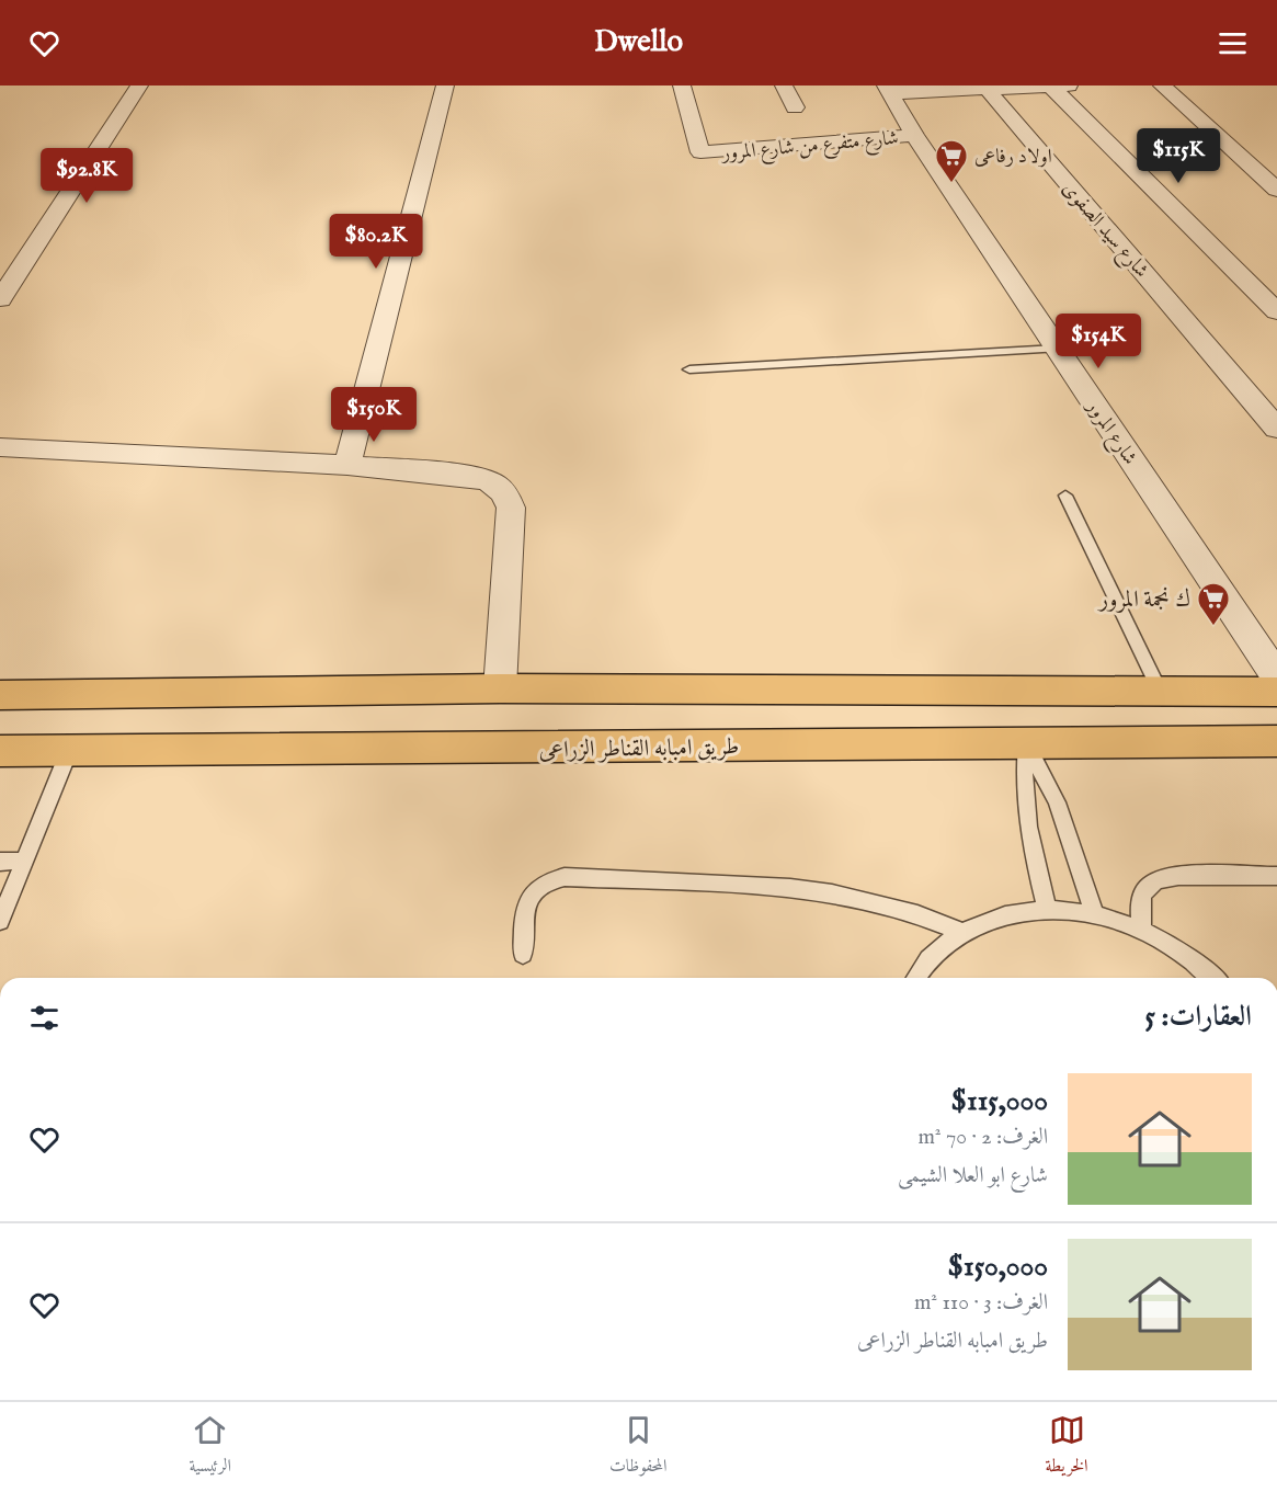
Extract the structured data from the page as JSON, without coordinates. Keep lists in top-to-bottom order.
{
  "streets": {
    "main road": ["طريق امبابه القناطر الزراعى"],
    "street": ["شارع متفرع من شارع المرور", "شارع سيد الصفوى", "شارع المرور"]
  },
  "crossings": [
    ["شارع متفرع من شارع المرور", "شارع المرور"]
  ],
  "places": {
    "supermarket": ["اولاد رفاعى", "ك نجمة المرور"]
  },
  "page": {
    "header": "Dwello",
    "price": [
      "$115K",
      "$92.8K",
      "$80.2K",
      "$154K",
      "$150K"
    ],
    "heading": "العقارات: 5",
    "list": [
      {
        "name": "$115,000",
        "note": "الغرف: 2 · 70 m² · شارع ابو العلا الشيمى"
      },
      {
        "name": "$150,000",
        "note": "الغرف: 3 · 110 m² · طريق امبابه القناطر الزراعى"
      }
    ],
    "tabs": ["الخريطة", "المحفوظات", "الرئيسية"]
  }
}
